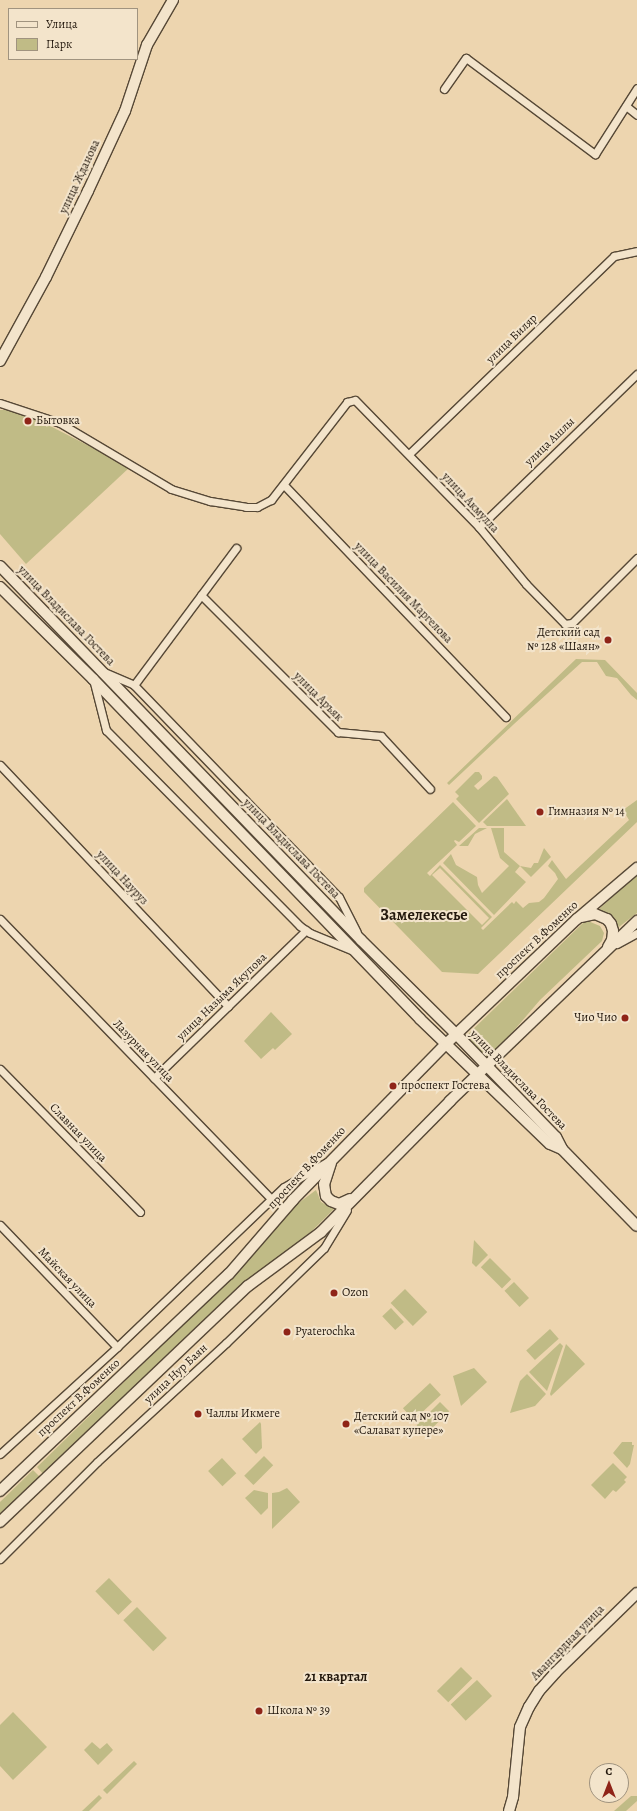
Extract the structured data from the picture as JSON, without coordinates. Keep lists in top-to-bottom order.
{
  "streets": {
    "main road": [
      "улица Жданова",
      "улица Владислава Гостева",
      "проспект В.Фоменко",
      "Авангардная улица"
    ],
    "street": [
      "улица Биляр",
      "улица Ашлы",
      "улица Акмулла",
      "улица Василия Маргелова",
      "улица Аръяк",
      "улица Науруз",
      "улица Назыма Якупова",
      "Лазурная улица",
      "Славная улица",
      "Майская улица",
      "улица Нур Баян"
    ]
  },
  "crossings": [
    ["улица Биляр", "улица Акмулла"],
    ["улица Ашлы", "улица Акмулла"],
    ["улица Акмулла", "улица Василия Маргелова"],
    ["улица Владислава Гостева", "проспект В.Фоменко"],
    ["улица Науруз", "улица Назыма Якупова"],
    ["улица Назыма Якупова", "Лазурная улица"]
  ],
  "districts": ["Замелекесье", "21 квартал"],
  "places": [
    "Бытовка",
    "Детский сад № 128 «Шаян»",
    "Гимназия № 14",
    "Чио Чио",
    "проспект Гостева",
    "Ozon",
    "Pyaterochka",
    "Чаллы Икмеге",
    "Детский сад № 107 «Салават купере»",
    "Школа № 39"
  ],
  "legend": ["Улица", "Парк"],
  "north": "top"
}
